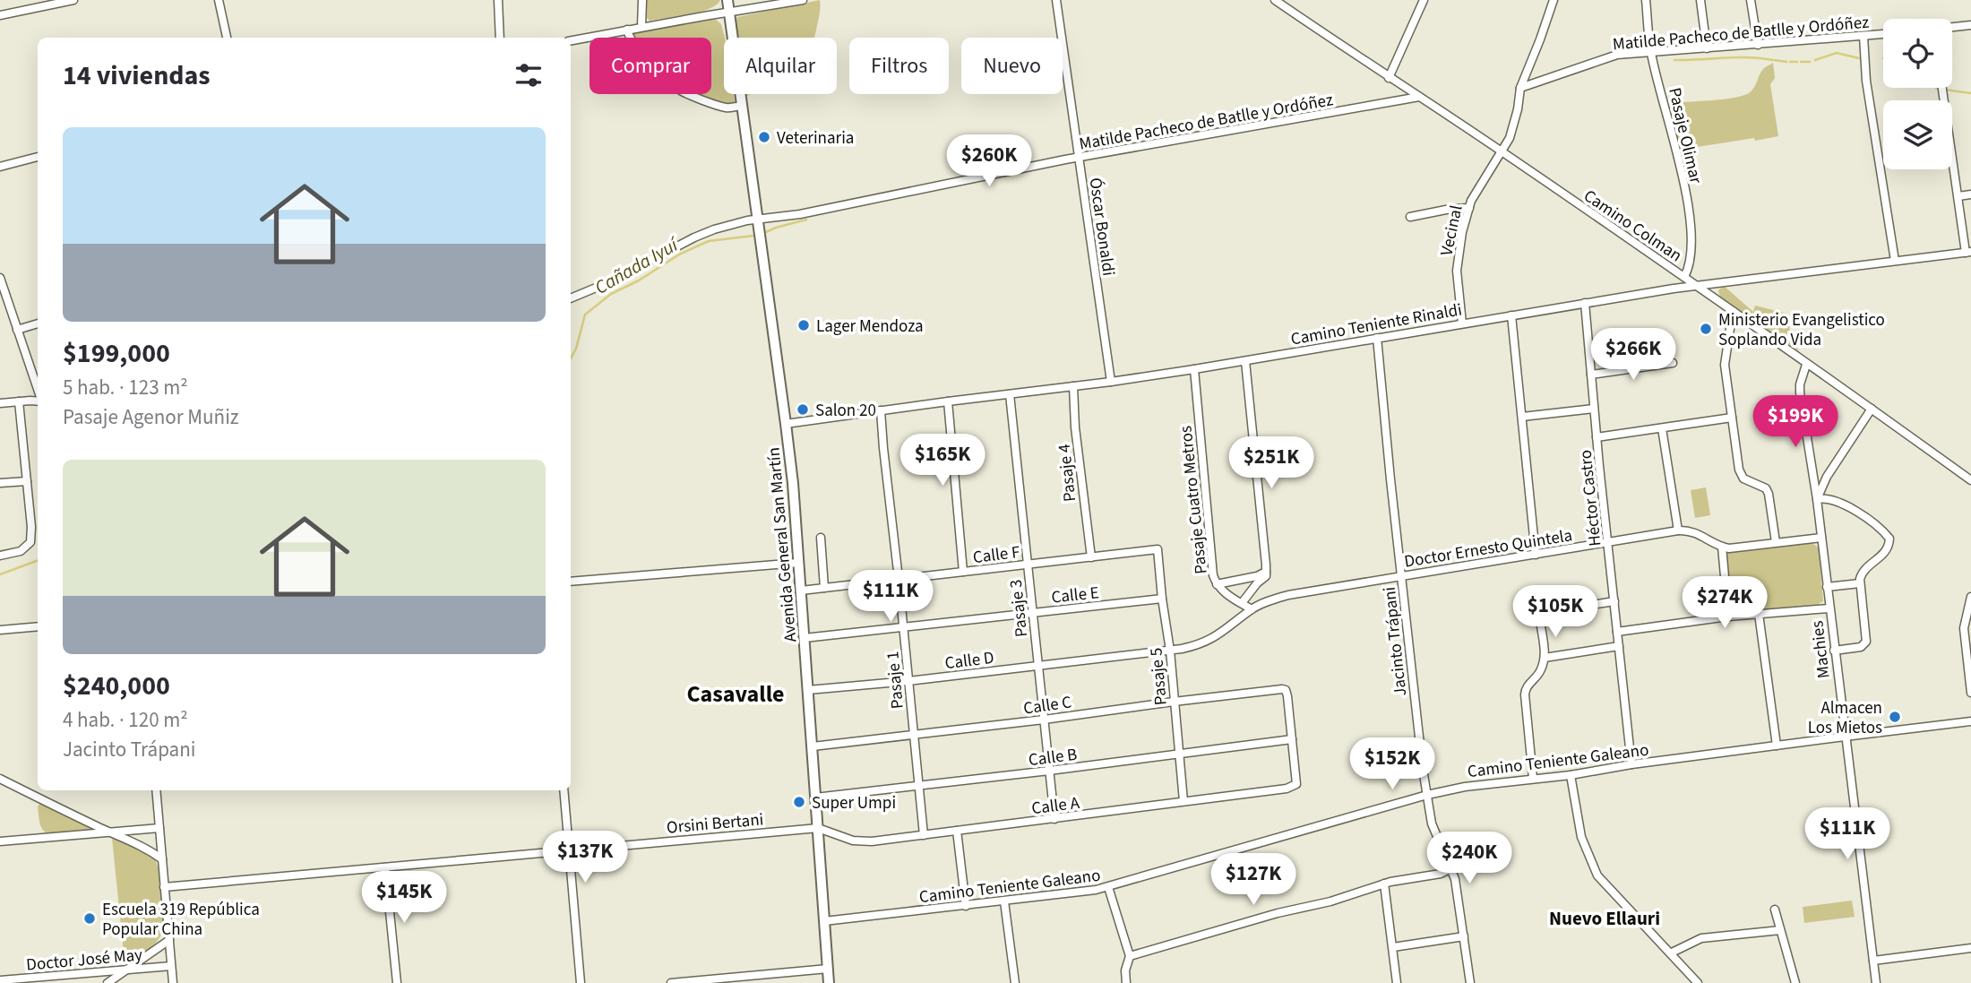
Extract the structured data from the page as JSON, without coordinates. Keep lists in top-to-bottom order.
{
  "streets": {
    "main road": ["Avenida General San Martín"],
    "street": [
      "Matilde Pacheco de Batlle y Ordóñez",
      "Pasaje Olimar",
      "Camino Colman",
      "Óscar Bonaldi",
      "Vecinal",
      "Camino Teniente Rinaldi",
      "Pasaje 4",
      "Héctor Castro",
      "Pasaje Cuatro Metros",
      "Doctor Ernesto Quintela",
      "Calle F",
      "Calle E",
      "Pasaje 3",
      "Jacinto Trápani",
      "Machies",
      "Calle D",
      "Pasaje 5",
      "Pasaje 1",
      "Calle C",
      "Calle B",
      "Camino Teniente Galeano",
      "Calle A",
      "Orsini Bertani",
      "Doctor José May"
    ]
  },
  "crossings": [
    ["Matilde Pacheco de Batlle y Ordóñez", "Pasaje Olimar"],
    ["Matilde Pacheco de Batlle y Ordóñez", "Camino Colman"],
    ["Matilde Pacheco de Batlle y Ordóñez", "Óscar Bonaldi"],
    ["Matilde Pacheco de Batlle y Ordóñez", "Vecinal"],
    ["Matilde Pacheco de Batlle y Ordóñez", "Avenida General San Martín"],
    ["Pasaje Olimar", "Camino Colman"],
    ["Camino Colman", "Vecinal"],
    ["Camino Colman", "Camino Teniente Rinaldi"],
    ["Camino Colman", "Machies"],
    ["Óscar Bonaldi", "Camino Teniente Rinaldi"],
    ["Vecinal", "Camino Teniente Rinaldi"],
    ["Camino Teniente Rinaldi", "Pasaje 4"],
    ["Camino Teniente Rinaldi", "Héctor Castro"],
    ["Camino Teniente Rinaldi", "Pasaje Cuatro Metros"],
    ["Camino Teniente Rinaldi", "Avenida General San Martín"],
    ["Camino Teniente Rinaldi", "Pasaje 3"],
    ["Camino Teniente Rinaldi", "Jacinto Trápani"],
    ["Camino Teniente Rinaldi", "Pasaje 1"],
    ["Pasaje 4", "Calle F"],
    ["Héctor Castro", "Doctor Ernesto Quintela"],
    ["Héctor Castro", "Camino Teniente Galeano"],
    ["Pasaje Cuatro Metros", "Doctor Ernesto Quintela"],
    ["Avenida General San Martín", "Calle F"],
    ["Avenida General San Martín", "Calle E"],
    ["Avenida General San Martín", "Calle D"],
    ["Avenida General San Martín", "Calle C"],
    ["Avenida General San Martín", "Calle B"],
    ["Avenida General San Martín", "Camino Teniente Galeano"],
    ["Avenida General San Martín", "Calle A"],
    ["Avenida General San Martín", "Orsini Bertani"],
    ["Doctor Ernesto Quintela", "Jacinto Trápani"],
    ["Doctor Ernesto Quintela", "Calle D"],
    ["Doctor Ernesto Quintela", "Pasaje 5"],
    ["Calle F", "Pasaje 3"],
    ["Calle F", "Pasaje 5"],
    ["Calle F", "Pasaje 1"],
    ["Calle E", "Pasaje 3"],
    ["Calle E", "Pasaje 5"],
    ["Calle E", "Pasaje 1"],
    ["Pasaje 3", "Calle D"],
    ["Pasaje 3", "Calle C"],
    ["Pasaje 3", "Calle B"],
    ["Pasaje 3", "Calle A"],
    ["Jacinto Trápani", "Camino Teniente Galeano"],
    ["Machies", "Camino Teniente Galeano"],
    ["Calle D", "Pasaje 5"],
    ["Calle D", "Pasaje 1"],
    ["Pasaje 5", "Calle C"],
    ["Pasaje 5", "Calle B"],
    ["Pasaje 5", "Calle A"],
    ["Pasaje 1", "Calle C"],
    ["Pasaje 1", "Calle B"],
    ["Pasaje 1", "Calle A"],
    ["Calle C", "Calle B"],
    ["Calle C", "Calle A"],
    ["Calle B", "Calle A"],
    ["Calle A", "Orsini Bertani"]
  ],
  "districts": ["Casavalle", "Nuevo Ellauri"],
  "water": ["Cañada Iyuí"],
  "places": [
    "Veterinaria",
    "Lager Mendoza",
    "Ministerio Evangelistico Soplando Vida",
    "Salon 20",
    "Almacen Los Mietos",
    "Super Umpi",
    "Escuela 319 República Popular China"
  ],
  "page": {
    "chip": [
      "Comprar",
      "Alquilar",
      "Filtros",
      "Nuevo"
    ],
    "heading": "14 viviendas",
    "list": [
      {
        "name": "$199,000",
        "note": "5 hab. · 123 m² · Pasaje Agenor Muñiz"
      },
      {
        "name": "$240,000",
        "note": "4 hab. · 120 m² · Jacinto Trápani"
      }
    ],
    "price": [
      "$260K",
      "$266K",
      "$199K",
      "$165K",
      "$251K",
      "$111K",
      "$274K",
      "$105K",
      "$152K",
      "$111K",
      "$137K",
      "$240K",
      "$127K",
      "$145K"
    ]
  }
}
